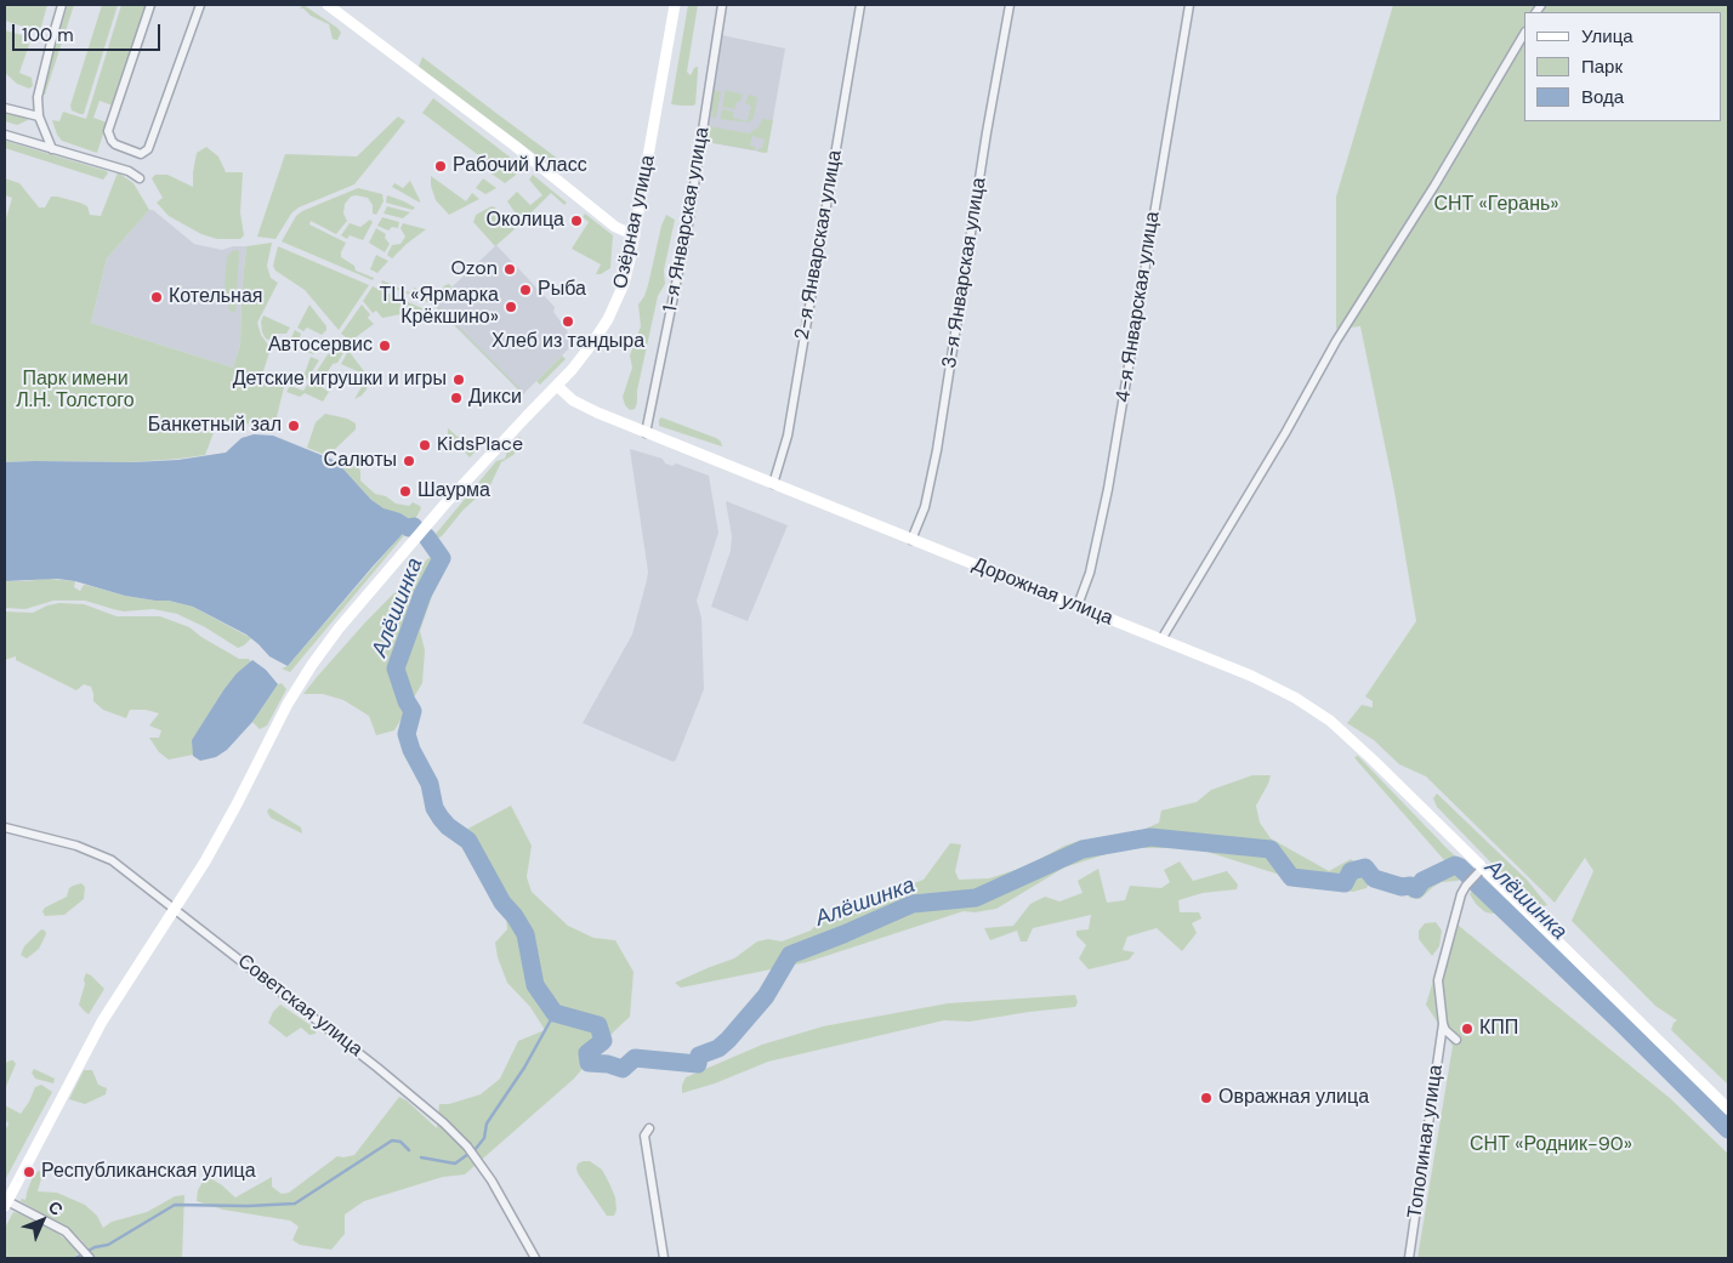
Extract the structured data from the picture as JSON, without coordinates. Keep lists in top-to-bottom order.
{
  "streets": {
    "street": [
      "1-я Январская улица",
      "Озёрная улица",
      "2-я Январская улица",
      "3-я Январская улица",
      "4-я Январская улица",
      "Дорожная улица",
      "Советская улица",
      "Тополиная улица"
    ]
  },
  "crossings": [
    ["1-я Январская улица", "Дорожная улица"],
    ["Озёрная улица", "Дорожная улица"],
    ["Озёрная улица", "Советская улица"],
    ["2-я Январская улица", "Дорожная улица"],
    ["3-я Январская улица", "Дорожная улица"],
    ["4-я Январская улица", "Дорожная улица"]
  ],
  "water": ["Алёшинка"],
  "parks": ["СНТ «Герань»", "Парк имени Л.Н. Толстого", "СНТ «Родник-90»"],
  "places": [
    "Рабочий Класс",
    "Околица",
    "Ozon",
    "Рыба",
    "Котельная",
    "ТЦ «Ярмарка Крёкшино»",
    "Хлеб из тандыра",
    "Автосервис",
    "Детские игрушки и игры",
    "Дикси",
    "Банкетный зал",
    "KidsPlace",
    "Салюты",
    "Шаурма",
    "КПП",
    "Овражная улица",
    "Республиканская улица"
  ],
  "legend": ["Улица", "Парк", "Вода"],
  "scale_bar": "100 m",
  "north": "top right"
}
